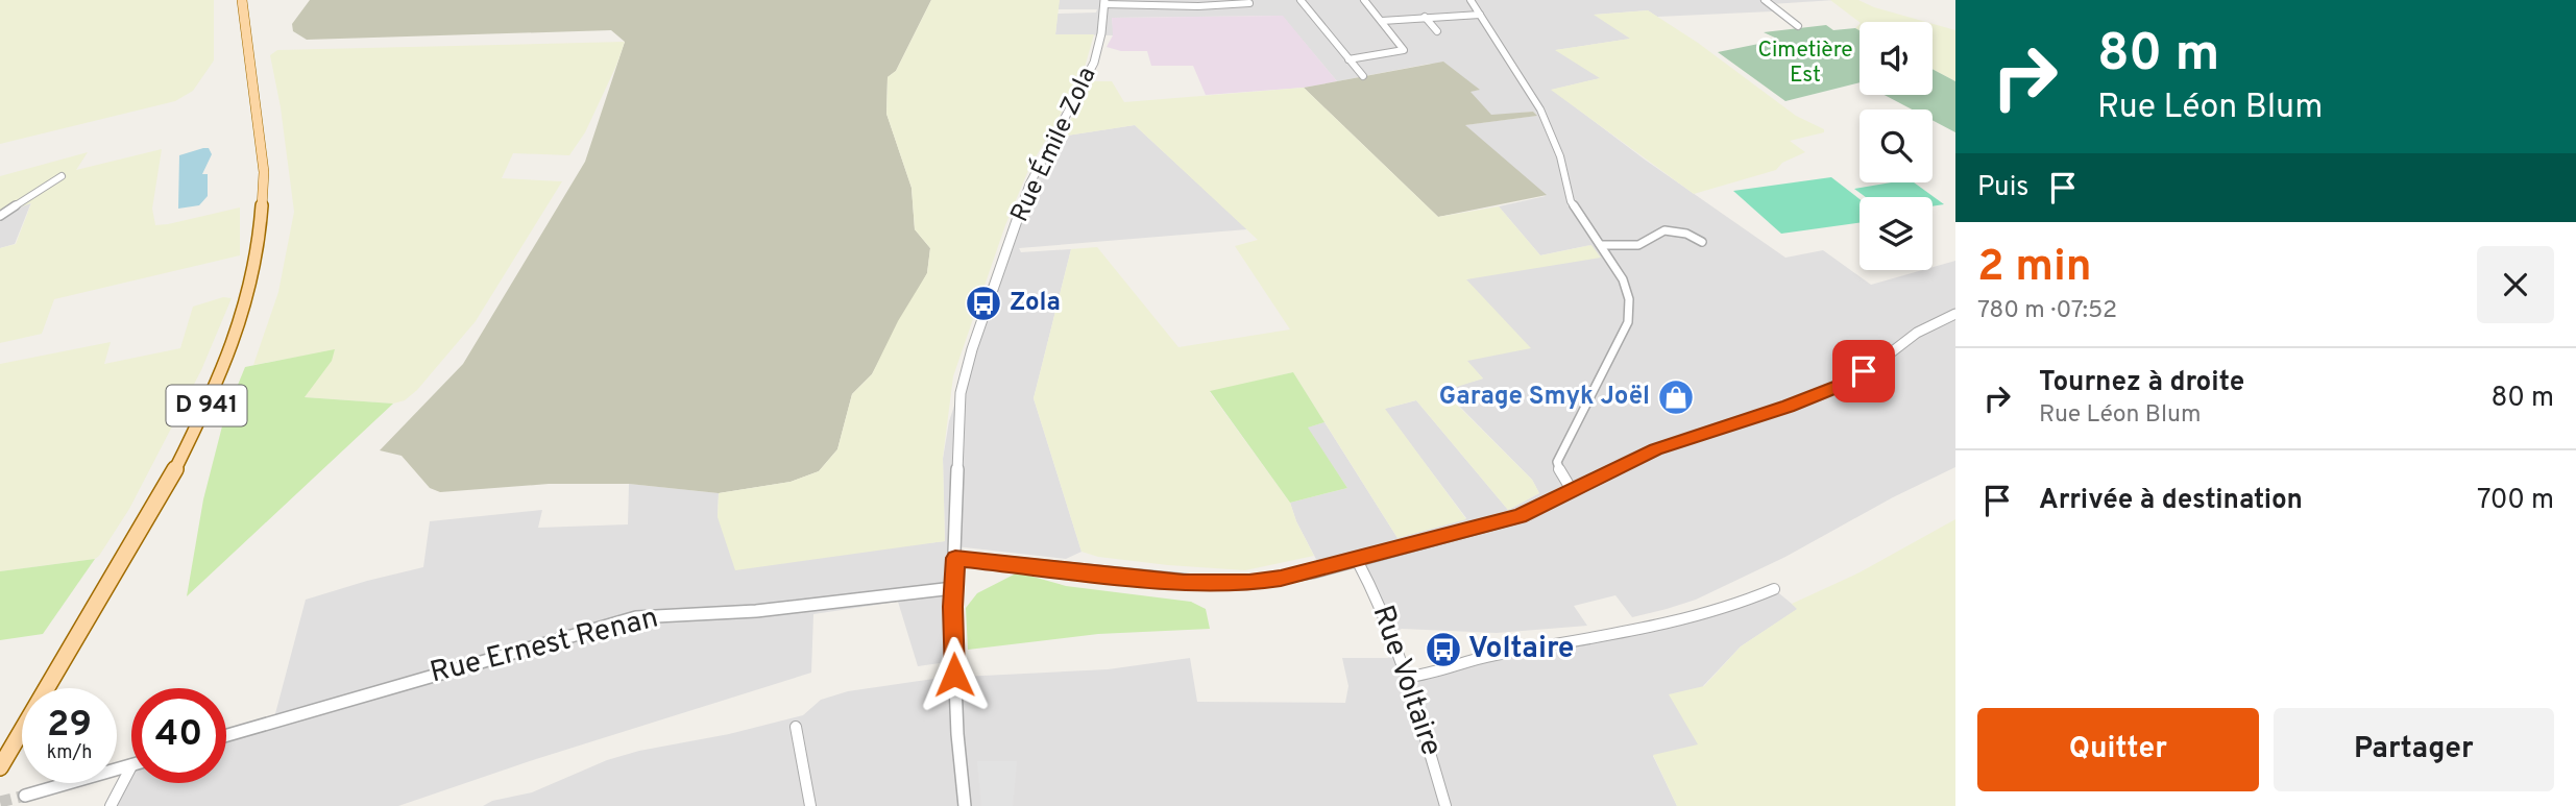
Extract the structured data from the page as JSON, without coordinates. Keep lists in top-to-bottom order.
{
  "streets": {
    "main road": ["D 941"],
    "street": ["Rue Émile Zola", "Rue Ernest Renan", "Rue Voltaire"]
  },
  "crossings": [
    ["Rue Émile Zola", "Rue Ernest Renan"]
  ],
  "parks": ["Cimetière Est"],
  "places": {
    "bus stop": ["Zola", "Voltaire"],
    "shop": ["Garage Smyk Joël"]
  },
  "page": {
    "turn": ["80 m", "Rue Léon Blum"],
    "then": "Puis",
    "heading": ["2 min", "780 m · 07:52"],
    "list": [
      {
        "name": "Tournez à droite",
        "note": "Rue Léon Blum",
        "value": "80 m"
      },
      {
        "name": "Arrivée à destination",
        "value": "700 m"
      }
    ],
    "speed": "29 km/h",
    "limit": "40",
    "buttons": ["Quitter", "Partager"]
  }
}
